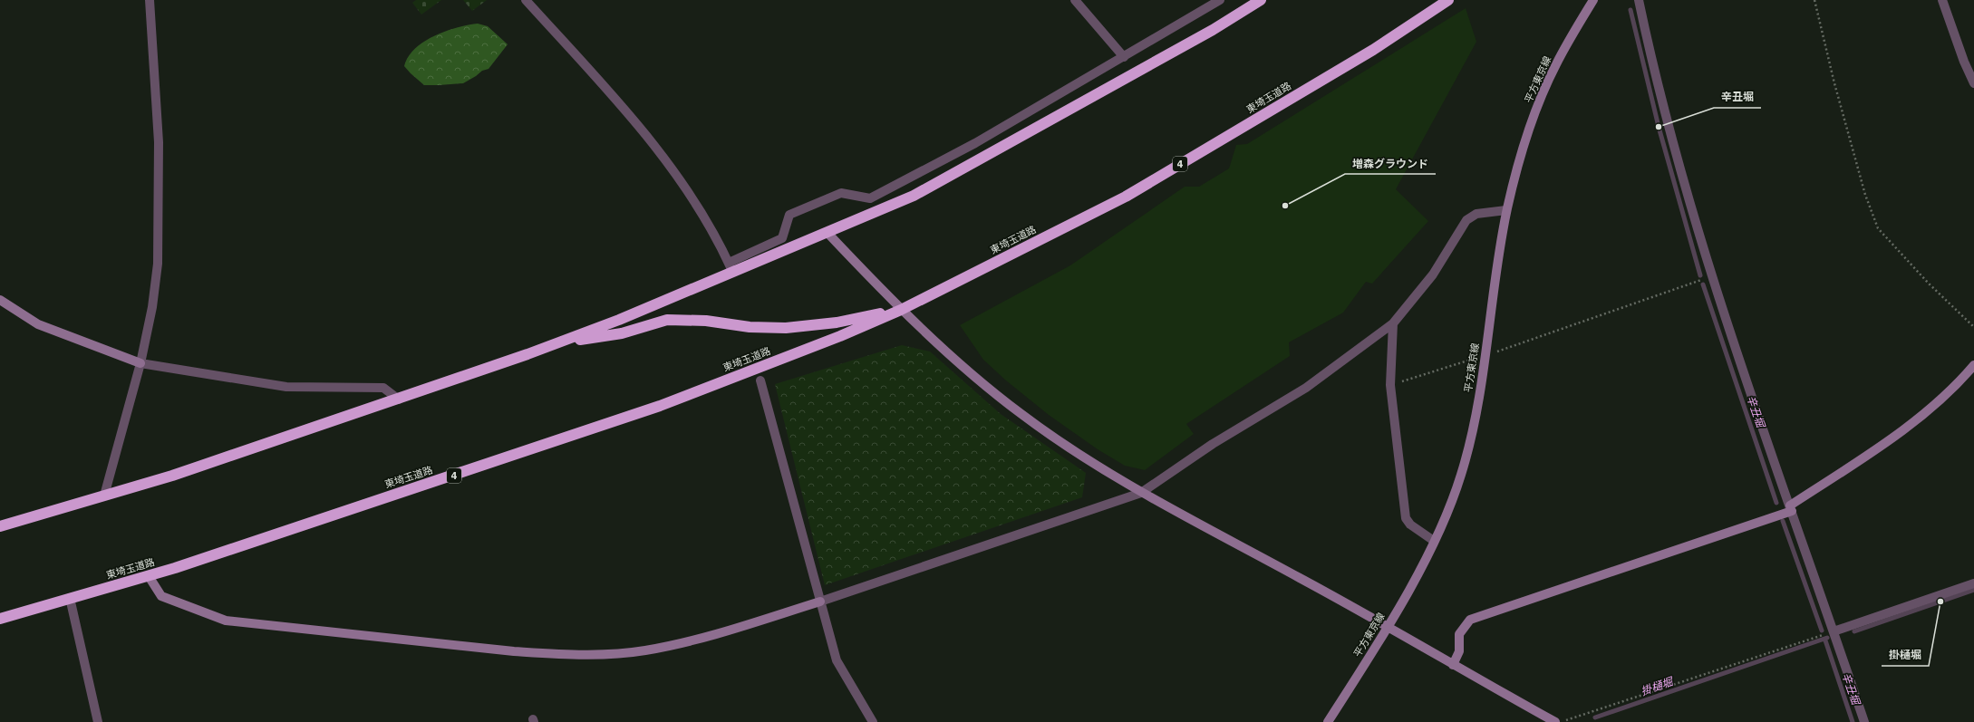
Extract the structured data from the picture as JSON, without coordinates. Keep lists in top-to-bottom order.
{
  "streets": {
    "highway": ["東埼玉道路", "4"],
    "street": ["平方東京線"]
  },
  "water": ["辛丑堀", "掛樋堀"],
  "places": ["辛丑堀", "増森グラウンド", "掛樋堀"]
}
